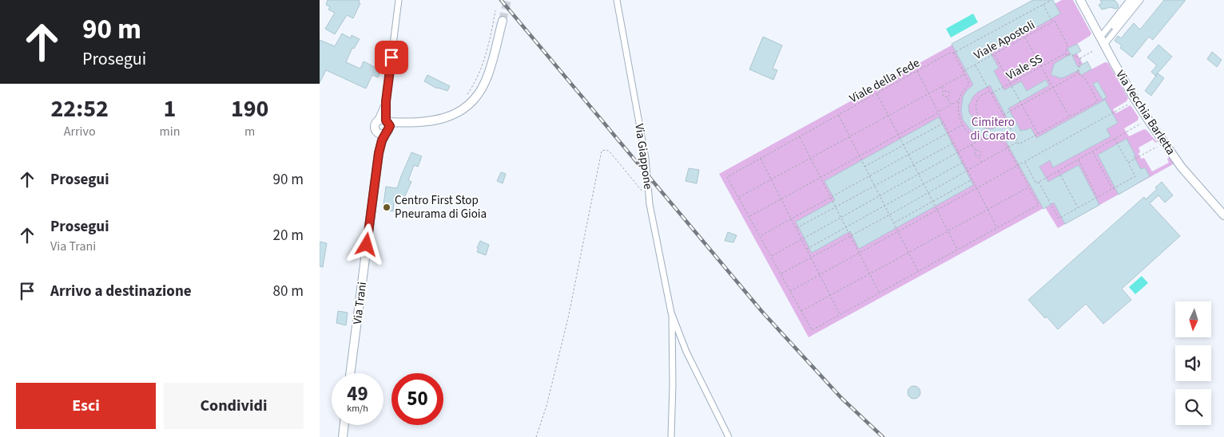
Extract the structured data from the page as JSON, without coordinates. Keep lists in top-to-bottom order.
{
  "streets": {
    "main road": ["Via Vecchia Barletta", "Via Trani"],
    "street": ["Via Giappone"],
    "path": ["Viale Apostoli", "Viale SS", "Viale della Fede"]
  },
  "parks": ["Cimitero di Corato"],
  "places": ["Centro First Stop Pneurama di Gioia"],
  "north": "bottom",
  "page": {
    "turn": ["90 m", "Prosegui"],
    "eta": [
      "22:52",
      "Arrivo",
      "1",
      "min",
      "190",
      "m"
    ],
    "list": [
      {
        "name": "Prosegui",
        "value": "90 m"
      },
      {
        "name": "Prosegui",
        "note": "Via Trani",
        "value": "20 m"
      },
      {
        "name": "Arrivo a destinazione",
        "value": "80 m"
      }
    ],
    "speed": "49 km/h",
    "limit": "50",
    "buttons": ["Esci", "Condividi"]
  }
}
